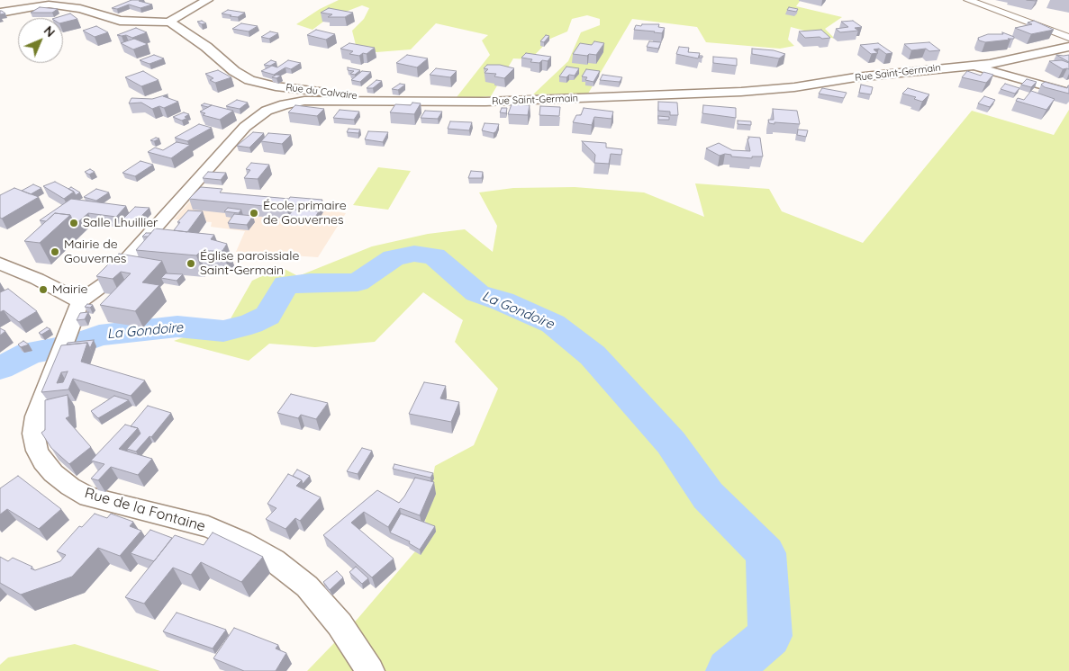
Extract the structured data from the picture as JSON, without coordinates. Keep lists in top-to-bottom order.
{
  "streets": {
    "street": ["Rue Saint-Germain", "Rue du Calvaire", "Rue de la Fontaine"]
  },
  "crossings": [
    ["Rue Saint-Germain", "Rue du Calvaire"],
    ["Rue Saint-Germain", "Rue de la Fontaine"]
  ],
  "water": ["La Gondoire"],
  "places": [
    "École primaire de Gouvernes",
    "Salle Lhuillier",
    "Mairie de Gouvernes",
    "Église paroissiale Saint-Germain",
    "Mairie"
  ],
  "north": "top right"
}
